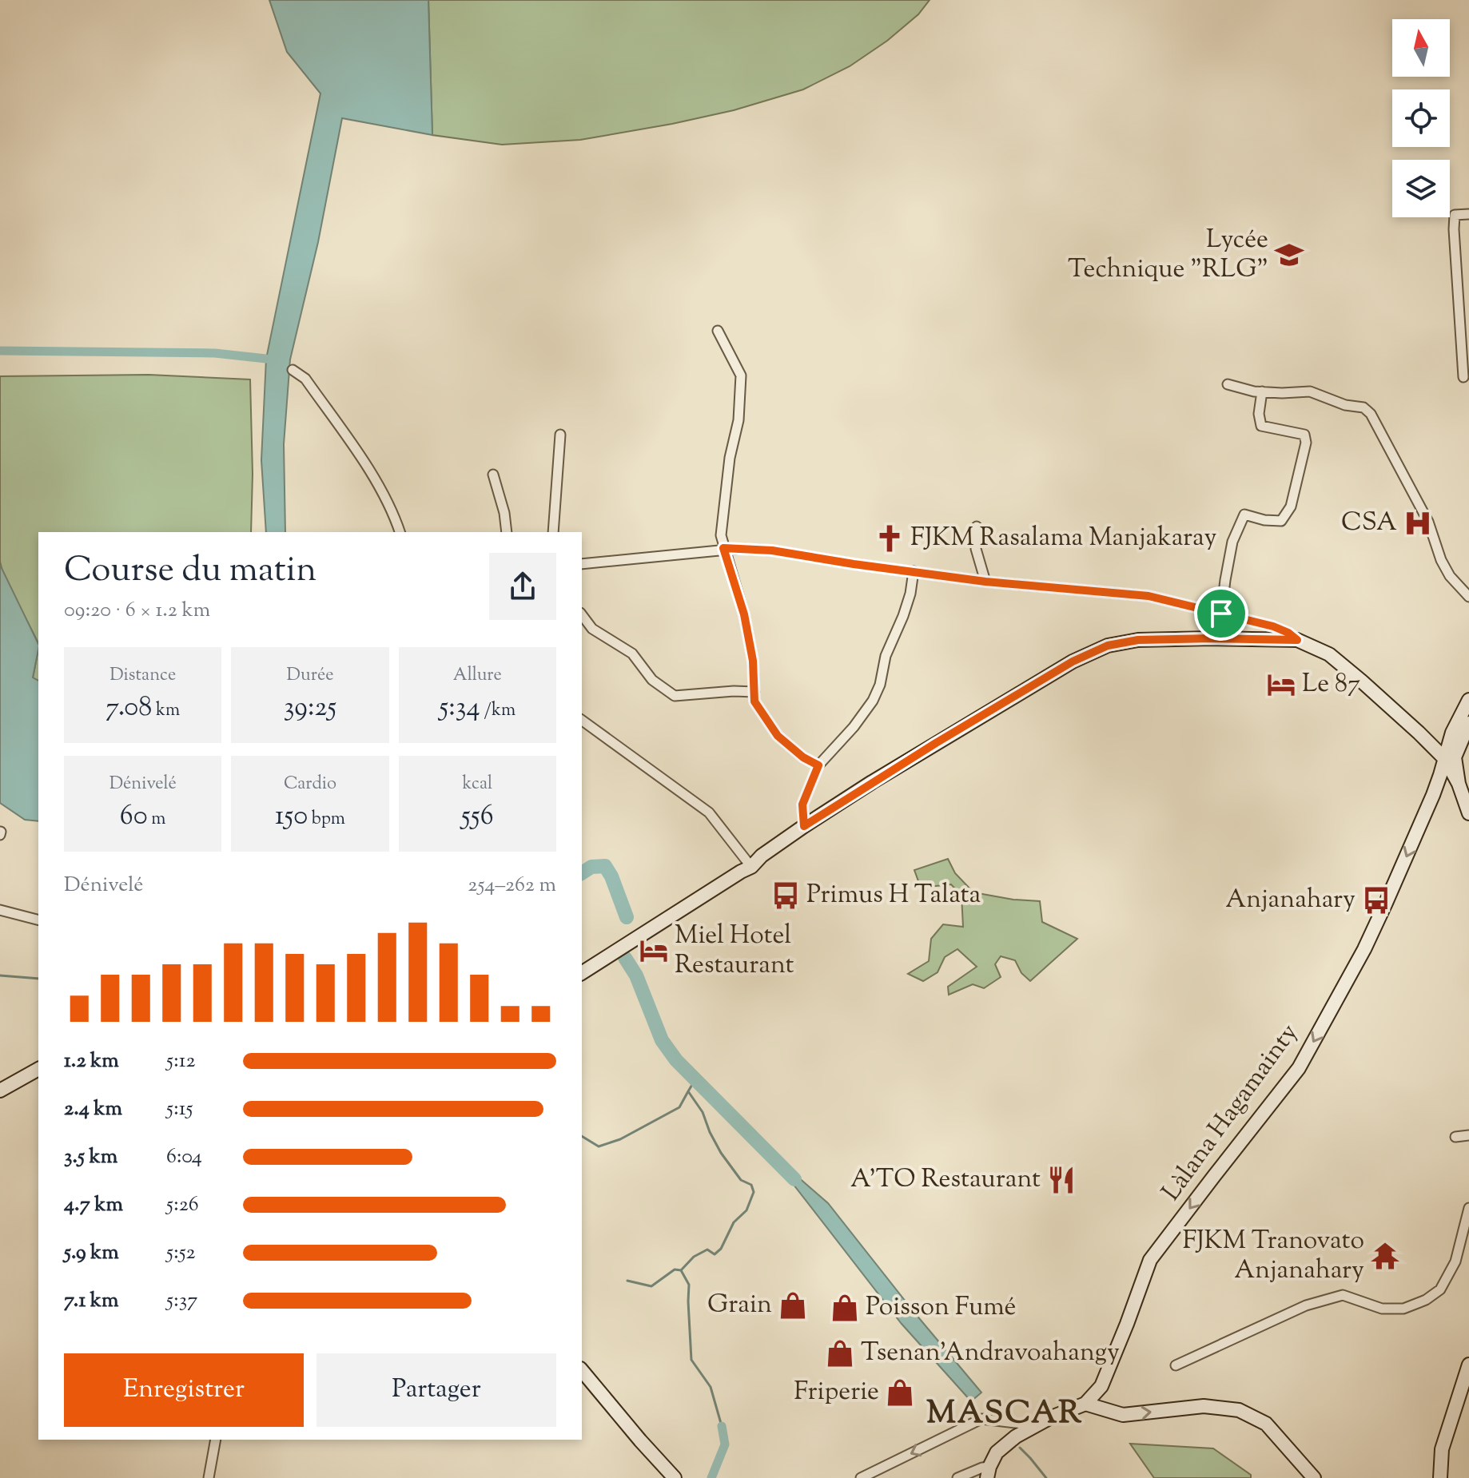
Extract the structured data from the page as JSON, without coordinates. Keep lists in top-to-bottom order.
{
  "streets": {
    "main road": ["Làlana Hagamainty"]
  },
  "one_way": ["Làlana Hagamainty"],
  "districts": ["MASCAR"],
  "places": {
    "school or university": ["Lycée Technique \"RLG\""],
    "hospital": ["CSA"],
    "church": ["FJKM Rasalama Manjakaray"],
    "hotel": ["Le 87", "Miel Hotel Restaurant"],
    "bus stop": ["Primus H Talata", "Anjanahary"],
    "restaurant": ["A'TO Restaurant"],
    "temple": ["FJKM Tranovato Anjanahary"],
    "shop": [
      "Grain",
      "Poisson Fumé",
      "Tsenan'Andravoahangy",
      "Friperie"
    ]
  },
  "north": "top",
  "page": {
    "heading": ["Course du matin", "09:20 · 6 × 1.2 km"],
    "stats": [
      ["Distance", "7.08 km"],
      ["Durée", "39:25"],
      ["Allure", "5:34 /km"],
      ["Dénivelé", "60 m"],
      ["Cardio", "150 bpm"],
      ["kcal", "556"]
    ],
    "chart": ["Dénivelé", "254–262 m"],
    "list": [
      {
        "name": "1.2 km",
        "note": "5:12"
      },
      {
        "name": "2.4 km",
        "note": "5:15"
      },
      {
        "name": "3.5 km",
        "note": "6:04"
      },
      {
        "name": "4.7 km",
        "note": "5:26"
      },
      {
        "name": "5.9 km",
        "note": "5:52"
      },
      {
        "name": "7.1 km",
        "note": "5:37"
      }
    ],
    "buttons": ["Enregistrer", "Partager"]
  }
}
